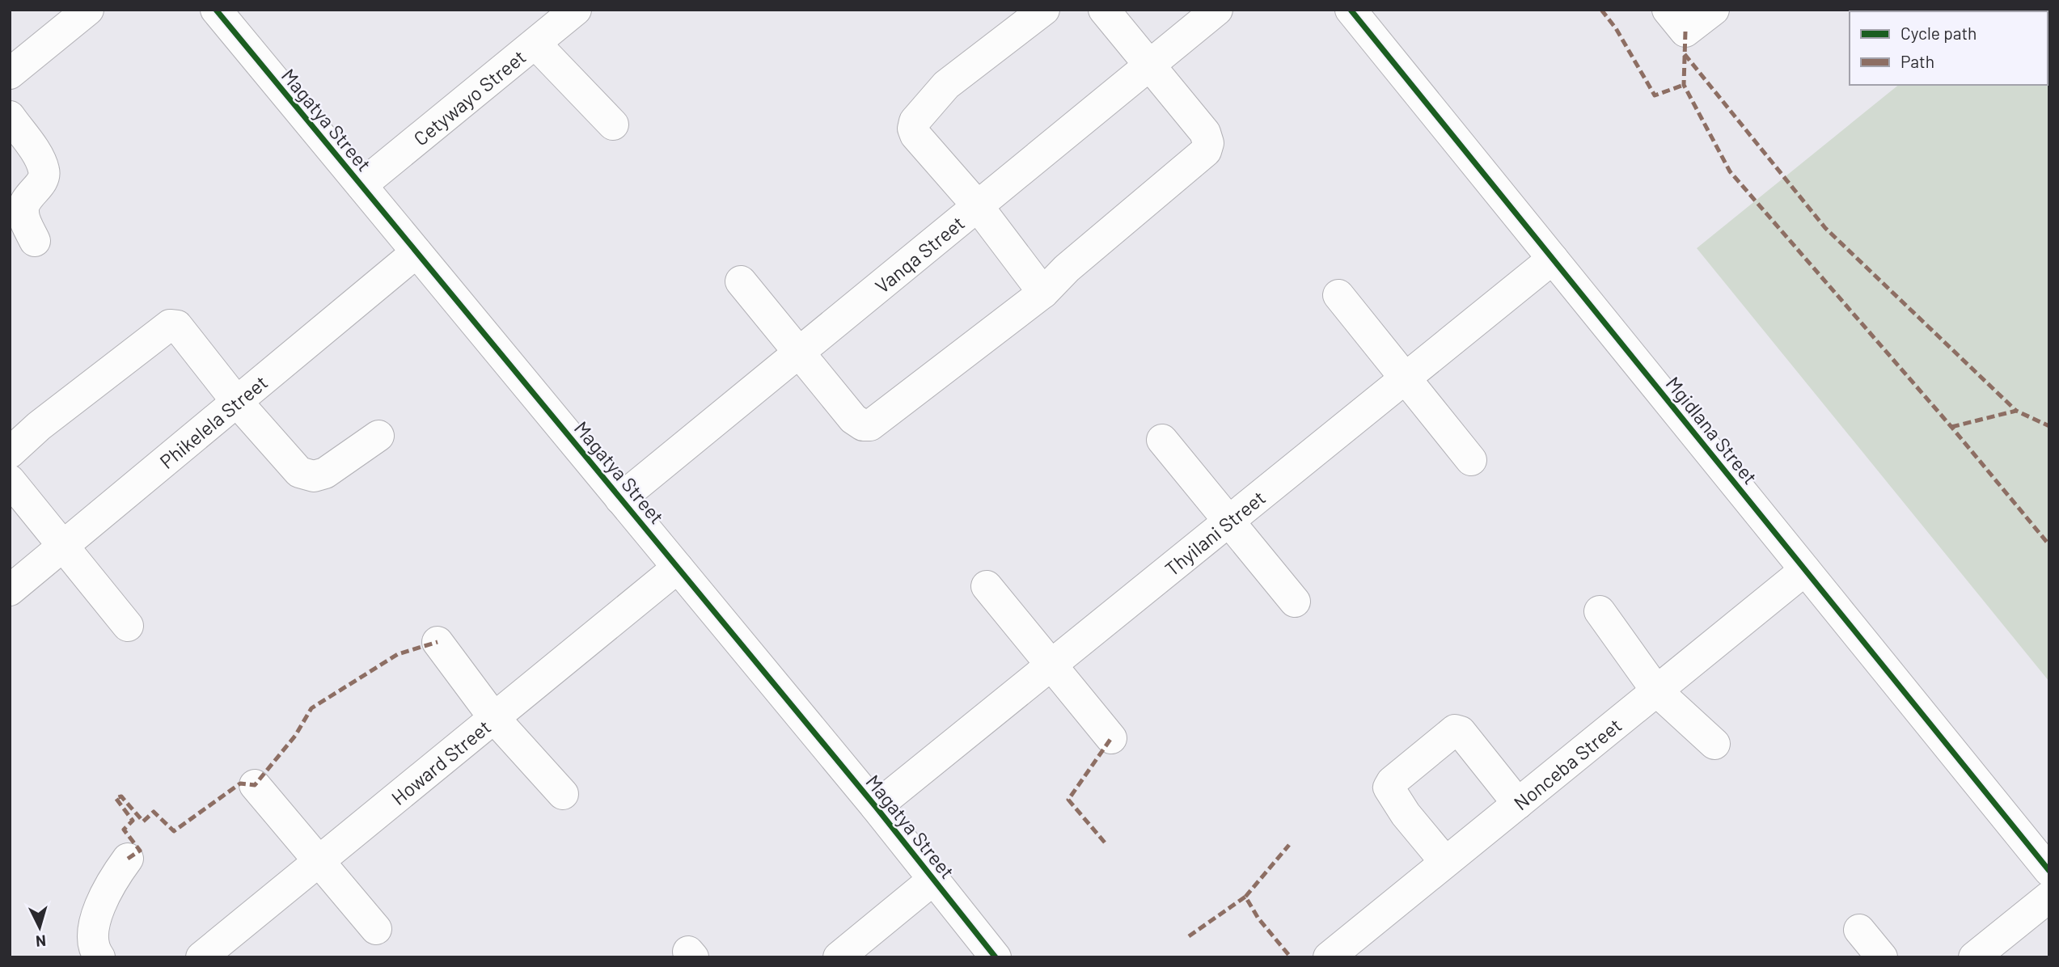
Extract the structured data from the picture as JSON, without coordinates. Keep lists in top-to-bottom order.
{
  "streets": {
    "street": [
      "Cetywayo Street",
      "Magatya Street",
      "Vanqa Street",
      "Phikelela Street",
      "Mgidlana Street",
      "Thyilani Street",
      "Howard Street",
      "Nonceba Street"
    ]
  },
  "crossings": [
    ["Cetywayo Street", "Magatya Street"],
    ["Magatya Street", "Vanqa Street"],
    ["Magatya Street", "Phikelela Street"],
    ["Magatya Street", "Thyilani Street"],
    ["Magatya Street", "Howard Street"],
    ["Mgidlana Street", "Thyilani Street"],
    ["Mgidlana Street", "Nonceba Street"]
  ],
  "legend": ["Cycle path", "Path"],
  "north": "bottom"
}
